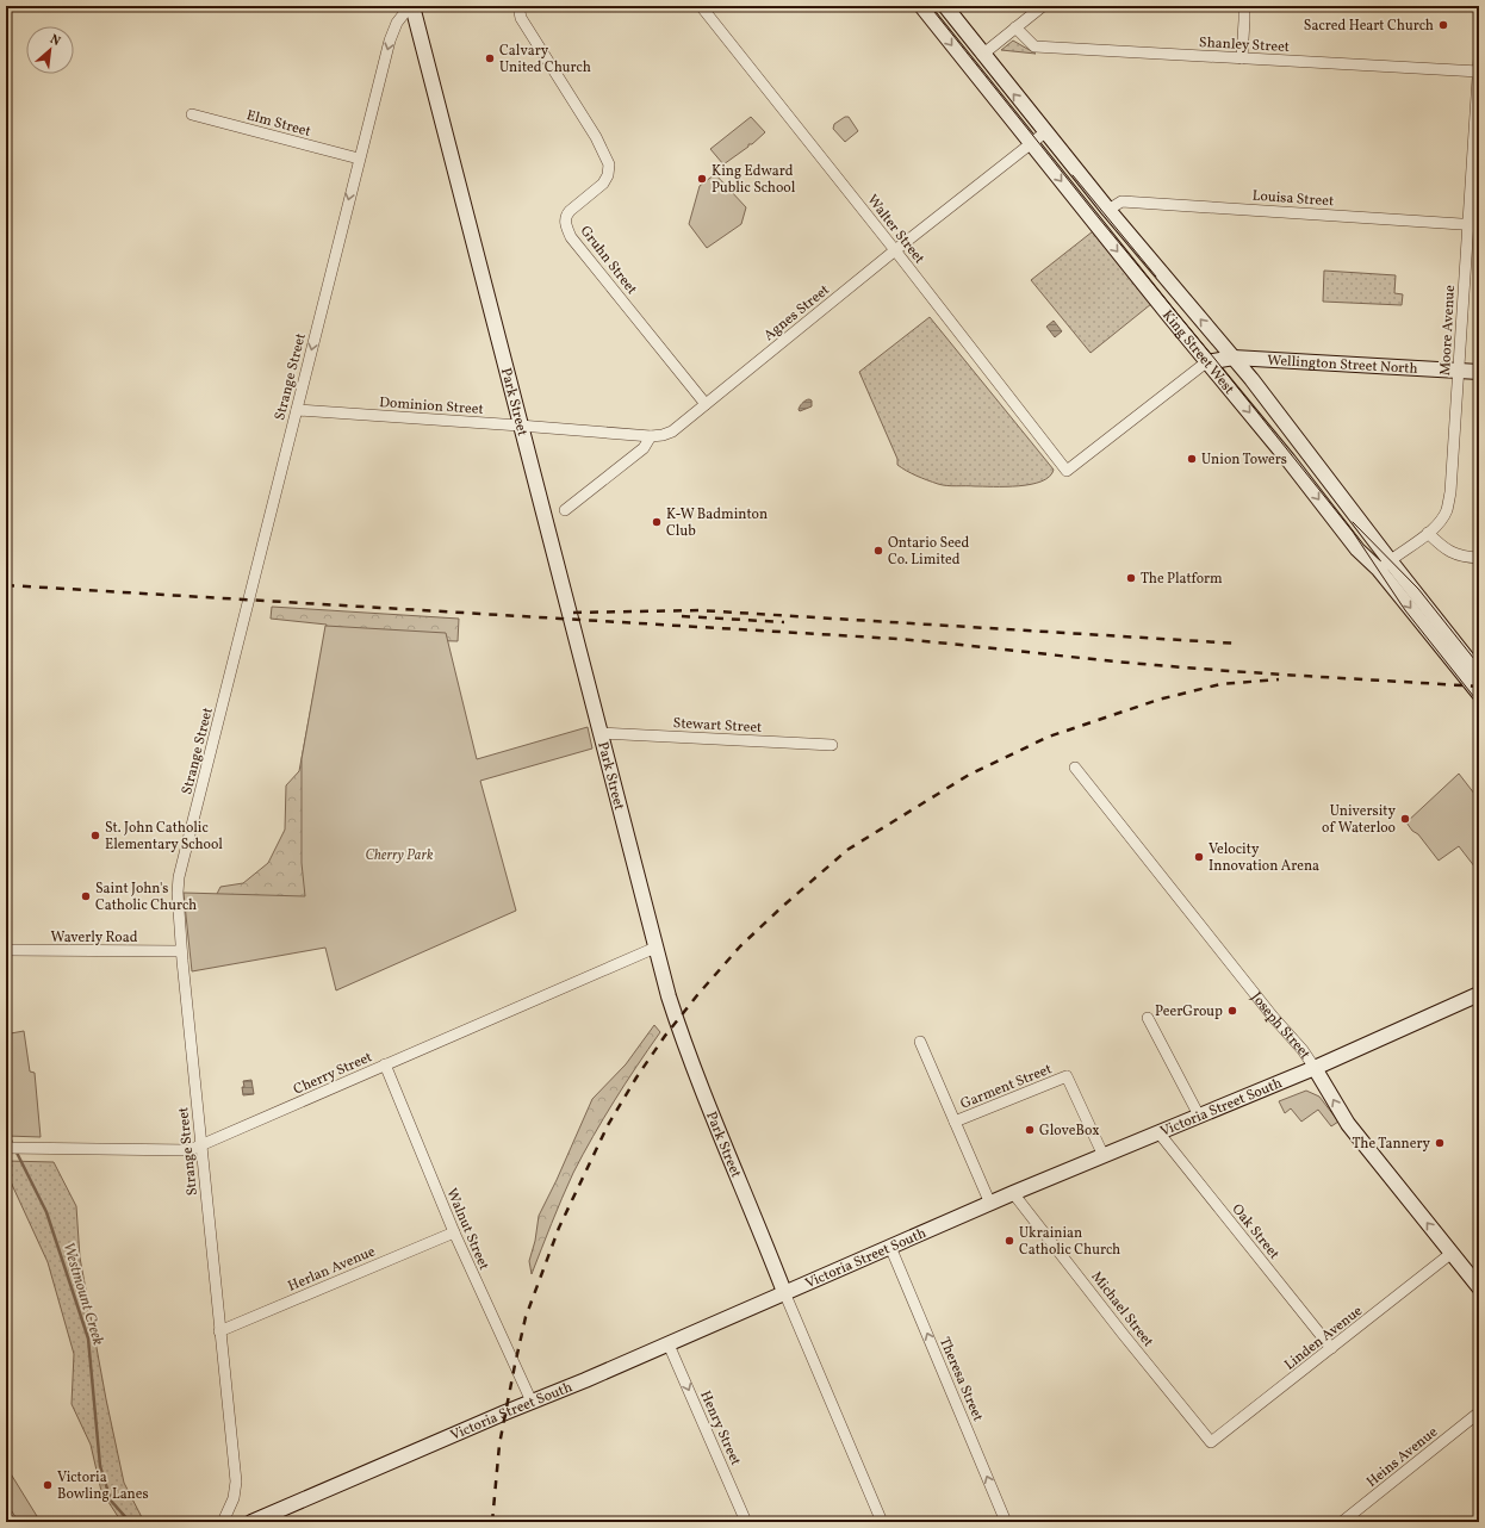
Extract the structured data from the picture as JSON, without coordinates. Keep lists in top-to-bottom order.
{
  "streets": {
    "main road": [
      "King Street West",
      "Wellington Street North",
      "Park Street",
      "Joseph Street",
      "Victoria Street South"
    ],
    "street": [
      "Shanley Street",
      "Elm Street",
      "Louisa Street",
      "Walter Street",
      "Gruhn Street",
      "Agnes Street",
      "Moore Avenue",
      "Strange Street",
      "Dominion Street",
      "Stewart Street",
      "Waverly Road",
      "Cherry Street",
      "Garment Street",
      "Walnut Street",
      "Oak Street",
      "Herlan Avenue",
      "Michael Street",
      "Linden Avenue",
      "Theresa Street",
      "Henry Street",
      "Heins Avenue"
    ]
  },
  "crossings": [
    ["Shanley Street", "Moore Avenue"],
    ["Elm Street", "Strange Street"],
    ["Louisa Street", "Moore Avenue"],
    ["Louisa Street", "King Street West"],
    ["Walter Street", "Agnes Street"],
    ["Walter Street", "King Street West"],
    ["Walter Street", "Wellington Street North"],
    ["Gruhn Street", "Agnes Street"],
    ["Agnes Street", "King Street West"],
    ["Agnes Street", "Dominion Street"],
    ["Moore Avenue", "King Street West"],
    ["Moore Avenue", "Wellington Street North"],
    ["King Street West", "Wellington Street North"],
    ["Strange Street", "Park Street"],
    ["Strange Street", "Dominion Street"],
    ["Strange Street", "Waverly Road"],
    ["Strange Street", "Cherry Street"],
    ["Strange Street", "Herlan Avenue"],
    ["Park Street", "Dominion Street"],
    ["Park Street", "Stewart Street"],
    ["Park Street", "Cherry Street"],
    ["Park Street", "Victoria Street South"],
    ["Joseph Street", "Victoria Street South"],
    ["Joseph Street", "Linden Avenue"],
    ["Cherry Street", "Walnut Street"],
    ["Garment Street", "Victoria Street South"],
    ["Victoria Street South", "Walnut Street"],
    ["Victoria Street South", "Oak Street"],
    ["Victoria Street South", "Michael Street"],
    ["Victoria Street South", "Theresa Street"],
    ["Victoria Street South", "Henry Street"],
    ["Walnut Street", "Herlan Avenue"],
    ["Oak Street", "Linden Avenue"],
    ["Michael Street", "Linden Avenue"]
  ],
  "one_way": ["Theresa Street", "Henry Street"],
  "water": ["Westmount Creek"],
  "parks": ["Cherry Park"],
  "places": [
    "Sacred Heart Church",
    "Calvary United Church",
    "King Edward Public School",
    "Union Towers",
    "K-W Badminton Club",
    "Ontario Seed Co. Limited",
    "The Platform",
    "University of Waterloo",
    "St. John Catholic Elementary School",
    "Velocity Innovation Arena",
    "Saint John's Catholic Church",
    "PeerGroup",
    "GloveBox",
    "The Tannery",
    "Ukrainian Catholic Church",
    "Victoria Bowling Lanes"
  ],
  "north": "top right"
}
